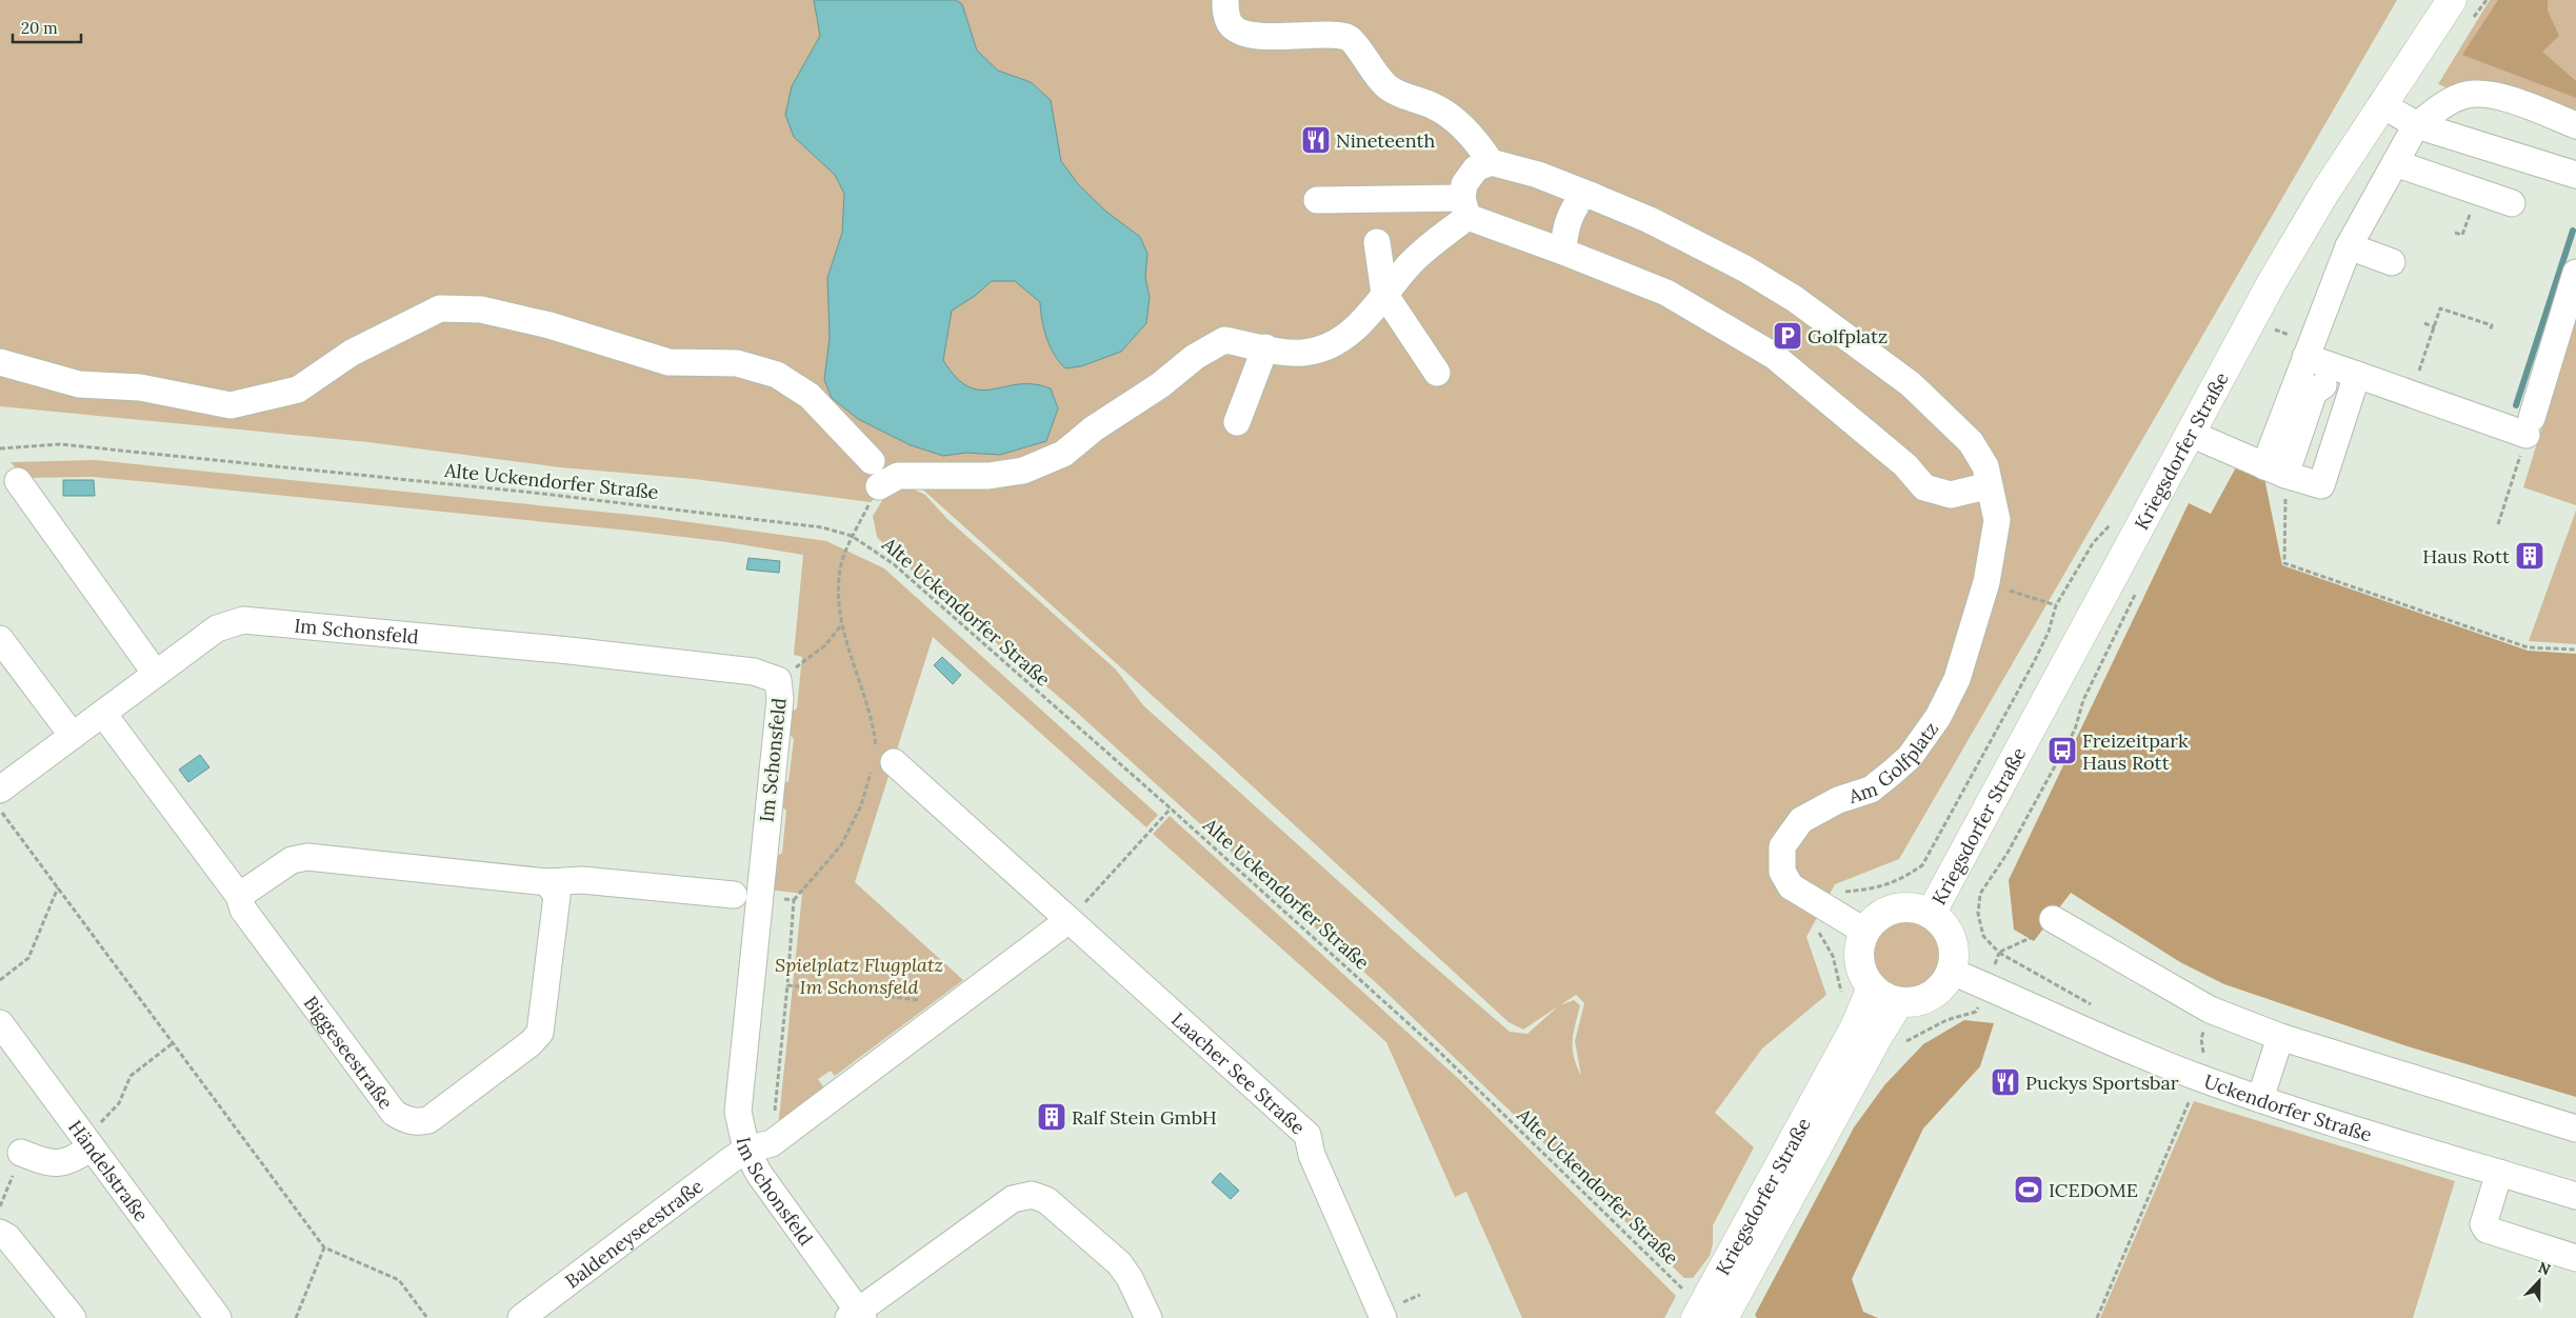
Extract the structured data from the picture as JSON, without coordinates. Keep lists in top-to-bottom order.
{
  "streets": {
    "main road": ["Kriegsdorfer Straße"],
    "street": [
      "Im Schonsfeld",
      "Am Golfplatz",
      "Biggeseestraße",
      "Laacher See Straße",
      "Uckendorfer Straße",
      "Händelstraße",
      "Baldeneyseestraße"
    ],
    "path": ["Alte Uckendorfer Straße"]
  },
  "crossings": [
    ["Kriegsdorfer Straße", "Alte Uckendorfer Straße"],
    ["Kriegsdorfer Straße", "Am Golfplatz"],
    ["Kriegsdorfer Straße", "Uckendorfer Straße"],
    ["Im Schonsfeld", "Biggeseestraße"],
    ["Im Schonsfeld", "Baldeneyseestraße"],
    ["Am Golfplatz", "Uckendorfer Straße"]
  ],
  "parks": ["Spielplatz Flugplatz Im Schonsfeld"],
  "places": {
    "restaurant": ["Nineteenth", "Puckys Sportsbar"],
    "parking": ["Golfplatz"],
    "building": ["Haus Rott", "Ralf Stein GmbH"],
    "bus stop": ["Freizeitpark Haus Rott"],
    "sports": ["ICEDOME"]
  },
  "scale_bar": "20 m",
  "north": "top"
}
